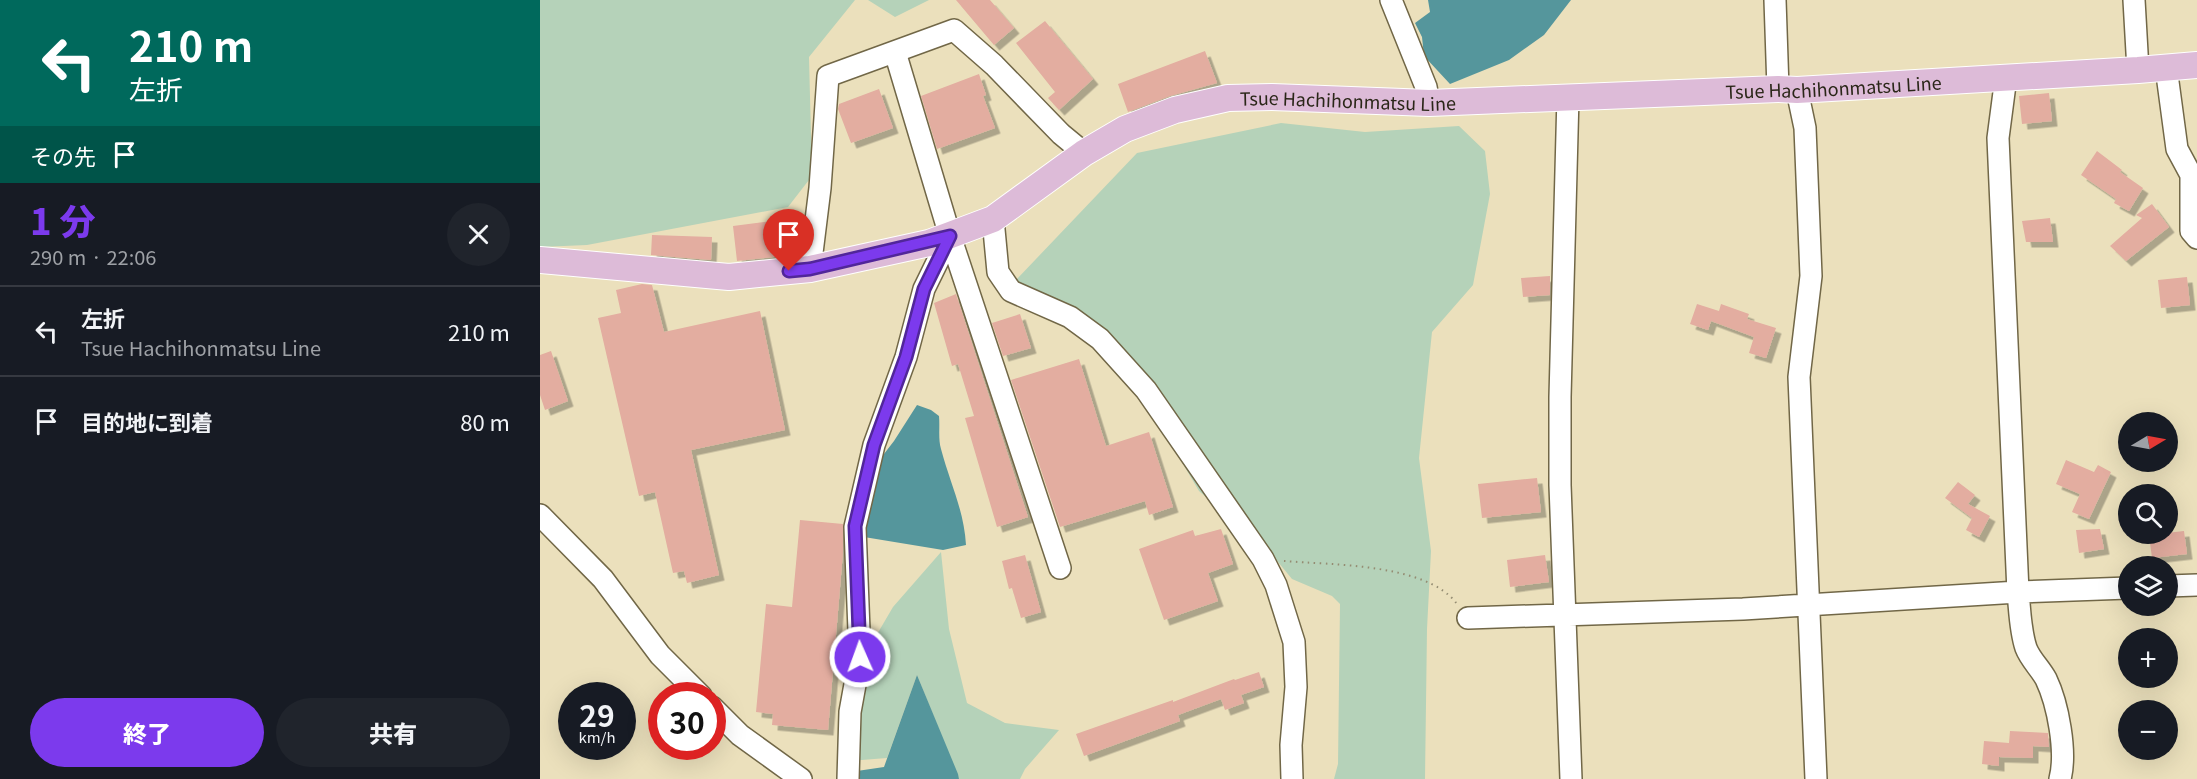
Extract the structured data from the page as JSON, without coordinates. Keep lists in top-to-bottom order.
{
  "streets": {
    "main road": ["Tsue Hachihonmatsu Line"]
  },
  "north": "right",
  "page": {
    "turn": ["210 m", "左折"],
    "then": "その先",
    "heading": ["1 分", "290 m · 22:06"],
    "list": [
      {
        "name": "左折",
        "note": "Tsue Hachihonmatsu Line",
        "value": "210 m"
      },
      {
        "name": "目的地に到着",
        "value": "80 m"
      }
    ],
    "map_buttons": ["+", "−"],
    "speed": "29 km/h",
    "limit": "30",
    "buttons": ["終了", "共有"]
  }
}
